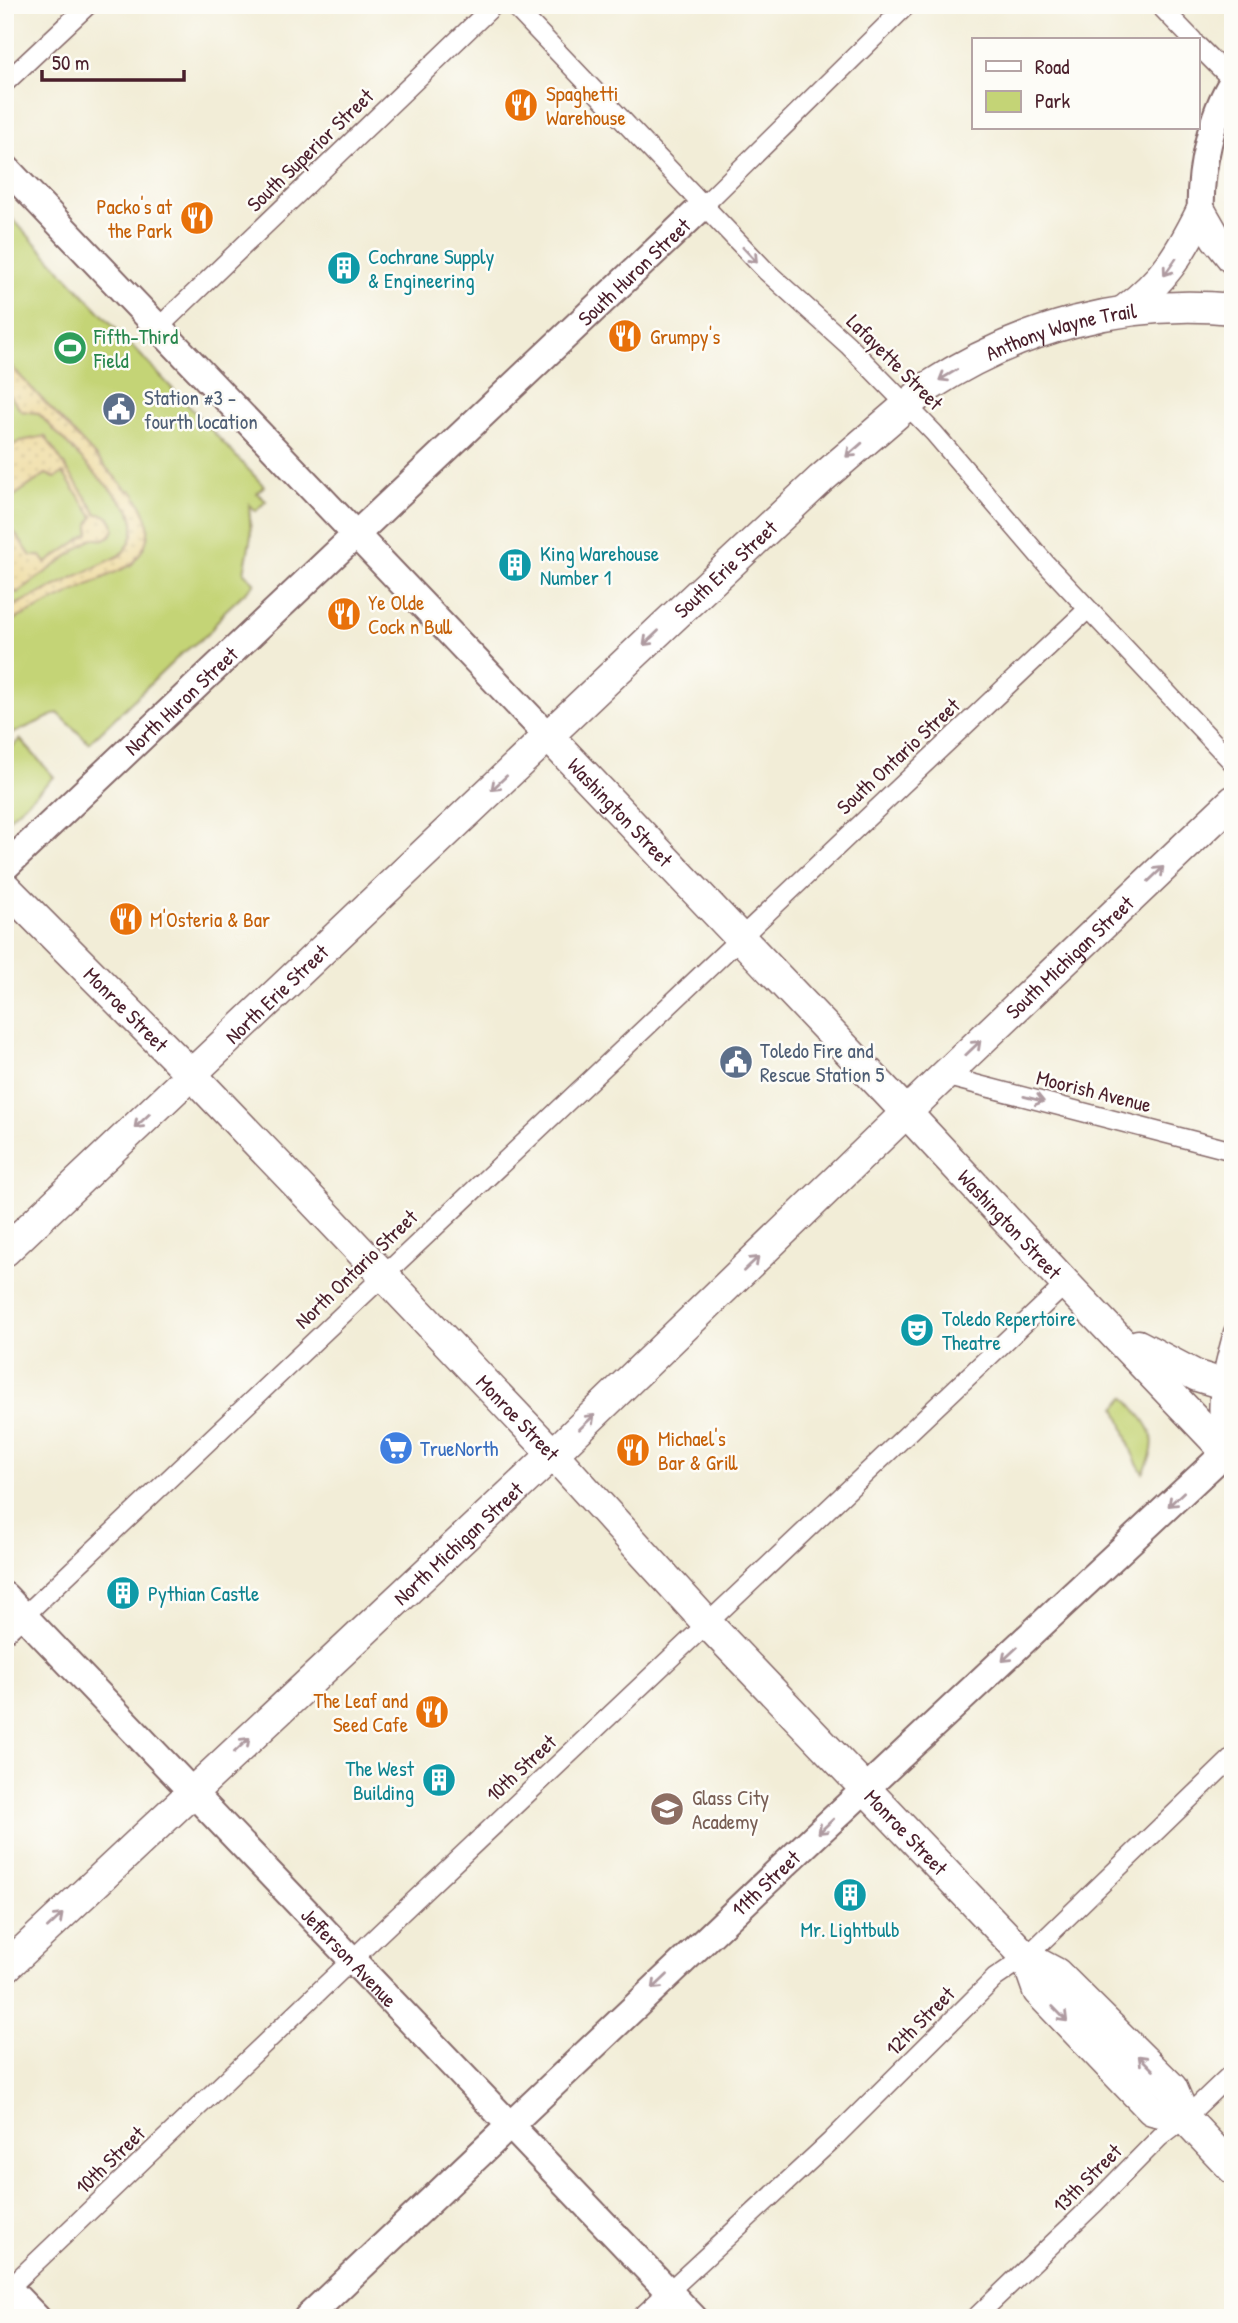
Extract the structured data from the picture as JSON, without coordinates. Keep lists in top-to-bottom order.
{
  "streets": {
    "main road": [
      "Anthony Wayne Trail",
      "South Erie Street",
      "Washington Street",
      "South Michigan Street",
      "North Erie Street",
      "Monroe Street",
      "North Michigan Street"
    ],
    "street": [
      "South Superior Street",
      "South Huron Street",
      "Lafayette Street",
      "North Huron Street",
      "South Ontario Street",
      "Moorish Avenue",
      "North Ontario Street",
      "10th Street",
      "11th Street",
      "Jefferson Avenue",
      "12th Street",
      "13th Street"
    ]
  },
  "crossings": [
    ["South Superior Street", "Washington Street"],
    ["South Huron Street", "Lafayette Street"],
    ["South Huron Street", "North Huron Street"],
    ["South Huron Street", "Washington Street"],
    ["Anthony Wayne Trail", "Lafayette Street"],
    ["Anthony Wayne Trail", "South Erie Street"],
    ["Lafayette Street", "South Erie Street"],
    ["Lafayette Street", "South Ontario Street"],
    ["South Erie Street", "Washington Street"],
    ["South Erie Street", "North Erie Street"],
    ["North Huron Street", "Washington Street"],
    ["South Ontario Street", "Washington Street"],
    ["South Ontario Street", "North Ontario Street"],
    ["Washington Street", "South Michigan Street"],
    ["Washington Street", "North Erie Street"],
    ["Washington Street", "North Ontario Street"],
    ["Washington Street", "North Michigan Street"],
    ["Washington Street", "10th Street"],
    ["Washington Street", "11th Street"],
    ["South Michigan Street", "Moorish Avenue"],
    ["South Michigan Street", "North Michigan Street"],
    ["North Erie Street", "Monroe Street"],
    ["Monroe Street", "North Ontario Street"],
    ["Monroe Street", "North Michigan Street"],
    ["Monroe Street", "10th Street"],
    ["Monroe Street", "11th Street"],
    ["Monroe Street", "12th Street"],
    ["Monroe Street", "13th Street"],
    ["North Ontario Street", "Jefferson Avenue"],
    ["North Michigan Street", "Jefferson Avenue"],
    ["10th Street", "Jefferson Avenue"],
    ["11th Street", "Jefferson Avenue"],
    ["Jefferson Avenue", "12th Street"]
  ],
  "one_way": [
    "Anthony Wayne Trail",
    "South Erie Street",
    "South Michigan Street",
    "North Erie Street",
    "Moorish Avenue",
    "North Michigan Street",
    "11th Street"
  ],
  "places": {
    "restaurant": [
      "Spaghetti Warehouse",
      "Packo's at the Park",
      "Grumpy's",
      "Ye Olde Cock n Bull",
      "M'Osteria & Bar",
      "Michael's Bar & Grill",
      "The Leaf and Seed Cafe"
    ],
    "building": [
      "Cochrane Supply & Engineering",
      "King Warehouse Number 1",
      "Pythian Castle",
      "The West Building",
      "Mr. Lightbulb"
    ],
    "sports": ["Fifth-Third Field"],
    "public building": ["Station #3 - fourth location", "Toledo Fire and Rescue Station 5"],
    "theatre": ["Toledo Repertoire Theatre"],
    "supermarket": ["TrueNorth"],
    "school or university": ["Glass City Academy"]
  },
  "legend": ["Road", "Park"],
  "scale_bar": "50 m"
}
